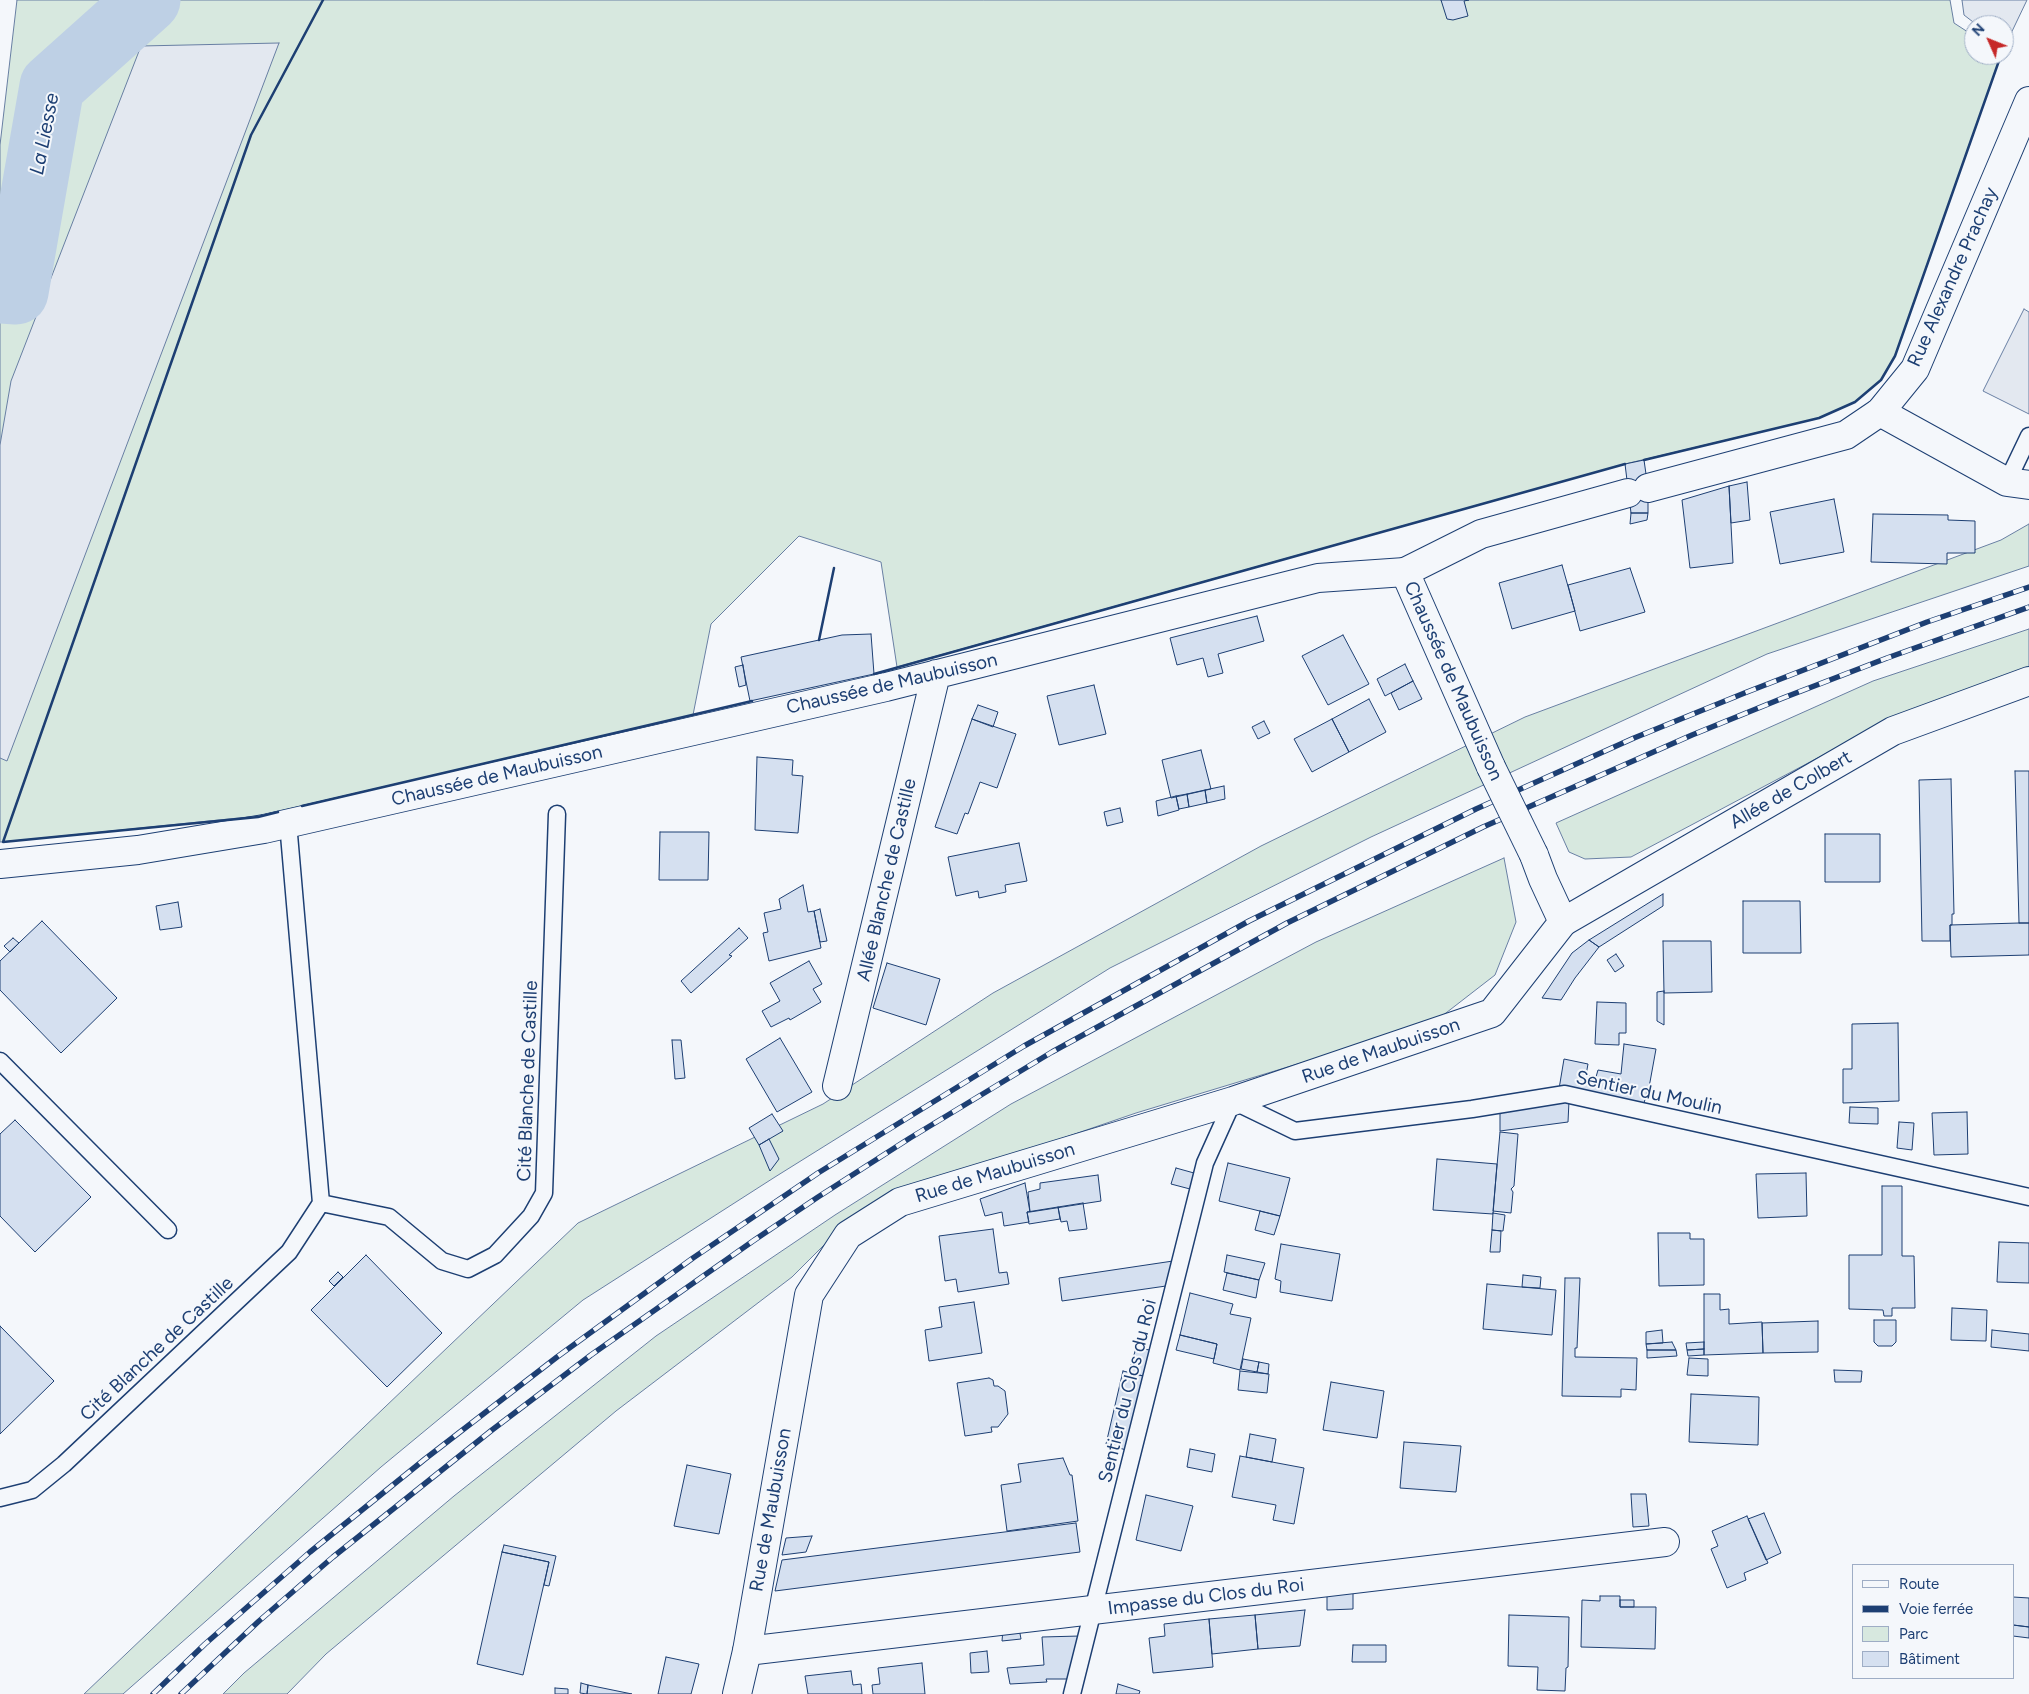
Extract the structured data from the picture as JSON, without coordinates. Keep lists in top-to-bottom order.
{
  "streets": {
    "street": [
      "Rue Alexandre Prachay",
      "Chaussée de Maubuisson",
      "Allée de Colbert",
      "Allée Blanche de Castille",
      "Rue de Maubuisson",
      "Impasse du Clos du Roi"
    ],
    "lane": ["Cité Blanche de Castille", "Sentier du Moulin", "Sentier du Clos du Roi"]
  },
  "crossings": [
    ["Rue Alexandre Prachay", "Chaussée de Maubuisson"],
    ["Chaussée de Maubuisson", "Allée de Colbert"],
    ["Chaussée de Maubuisson", "Allée Blanche de Castille"],
    ["Chaussée de Maubuisson", "Rue de Maubuisson"],
    ["Allée de Colbert", "Rue de Maubuisson"],
    ["Rue de Maubuisson", "Sentier du Moulin"],
    ["Rue de Maubuisson", "Sentier du Clos du Roi"],
    ["Rue de Maubuisson", "Impasse du Clos du Roi"],
    ["Sentier du Moulin", "Sentier du Clos du Roi"],
    ["Sentier du Clos du Roi", "Impasse du Clos du Roi"]
  ],
  "water": ["La Liesse"],
  "legend": [
    "Route",
    "Voie ferrée",
    "Parc",
    "Bâtiment"
  ],
  "north": "top left"
}
